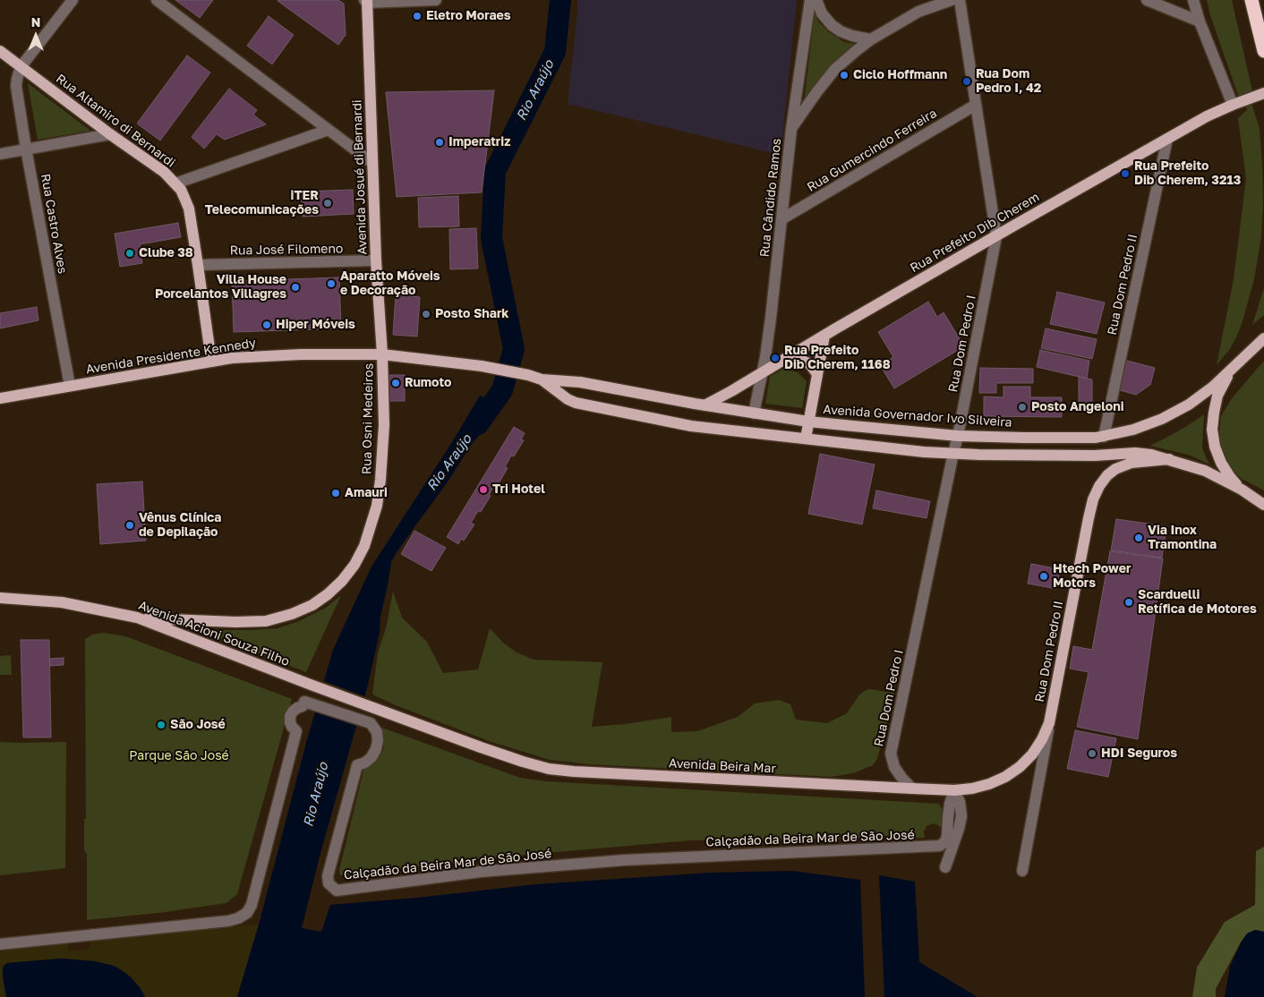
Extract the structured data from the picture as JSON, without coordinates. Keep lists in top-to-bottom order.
{
  "streets": {
    "main road": [
      "Rua Altamiro di Bernardi",
      "Avenida Josué di Bernardi",
      "Rua Prefeito Dib Cherem",
      "Rua Dom Pedro II",
      "Avenida Presidente Kennedy",
      "Avenida Governador Ivo Silveira",
      "Rua Osni Medeiros",
      "Avenida Acioni Souza Filho",
      "Avenida Beira Mar"
    ],
    "street": [
      "Rua Gumercindo Ferreira",
      "Rua Cândido Ramos",
      "Rua Castro Alves",
      "Rua José Filomeno",
      "Rua Dom Pedro I",
      "Calçadão da Beira Mar de São José"
    ]
  },
  "crossings": [
    ["Rua Altamiro di Bernardi", "Rua Castro Alves"],
    ["Rua Altamiro di Bernardi", "Rua José Filomeno"],
    ["Rua Altamiro di Bernardi", "Avenida Presidente Kennedy"],
    ["Rua Gumercindo Ferreira", "Rua Cândido Ramos"],
    ["Rua Gumercindo Ferreira", "Rua Dom Pedro I"],
    ["Avenida Josué di Bernardi", "Rua José Filomeno"],
    ["Avenida Josué di Bernardi", "Avenida Presidente Kennedy"],
    ["Avenida Josué di Bernardi", "Rua Osni Medeiros"],
    ["Rua Cândido Ramos", "Rua Prefeito Dib Cherem"],
    ["Rua Cândido Ramos", "Avenida Governador Ivo Silveira"],
    ["Rua Castro Alves", "Avenida Presidente Kennedy"],
    ["Rua Prefeito Dib Cherem", "Rua Dom Pedro II"],
    ["Rua Prefeito Dib Cherem", "Rua Dom Pedro I"],
    ["Rua Prefeito Dib Cherem", "Avenida Governador Ivo Silveira"],
    ["Rua Dom Pedro II", "Avenida Governador Ivo Silveira"],
    ["Rua Dom Pedro II", "Avenida Beira Mar"],
    ["Rua Dom Pedro I", "Avenida Governador Ivo Silveira"],
    ["Rua Dom Pedro I", "Avenida Beira Mar"],
    ["Avenida Presidente Kennedy", "Avenida Governador Ivo Silveira"],
    ["Avenida Presidente Kennedy", "Rua Osni Medeiros"],
    ["Rua Osni Medeiros", "Avenida Acioni Souza Filho"],
    ["Avenida Acioni Souza Filho", "Avenida Beira Mar"],
    ["Avenida Beira Mar", "Calçadão da Beira Mar de São José"]
  ],
  "water": ["Rio Araújo"],
  "parks": ["Parque São José"],
  "places": [
    "Eletro Moraes",
    "Ciclo Hoffmann",
    "Rua Dom Pedro I, 42",
    "Imperatriz",
    "Rua Prefeito Dib Cherem, 3213",
    "iTER Telecomunicações",
    "Clube 38",
    "Aparatto Móveis e Decoração",
    "Villa House Porcelantos Villagres",
    "Posto Shark",
    "Hiper Móveis",
    "Rua Prefeito Dib Cherem, 1168",
    "Rumoto",
    "Posto Angeloni",
    "Tri Hotel",
    "Amauri",
    "Vênus Clínica de Depilação",
    "Via Inox Tramontina",
    "Htech Power Motors",
    "Scarduelli Retífica de Motores",
    "São José",
    "HDI Seguros"
  ],
  "north": "top"
}
